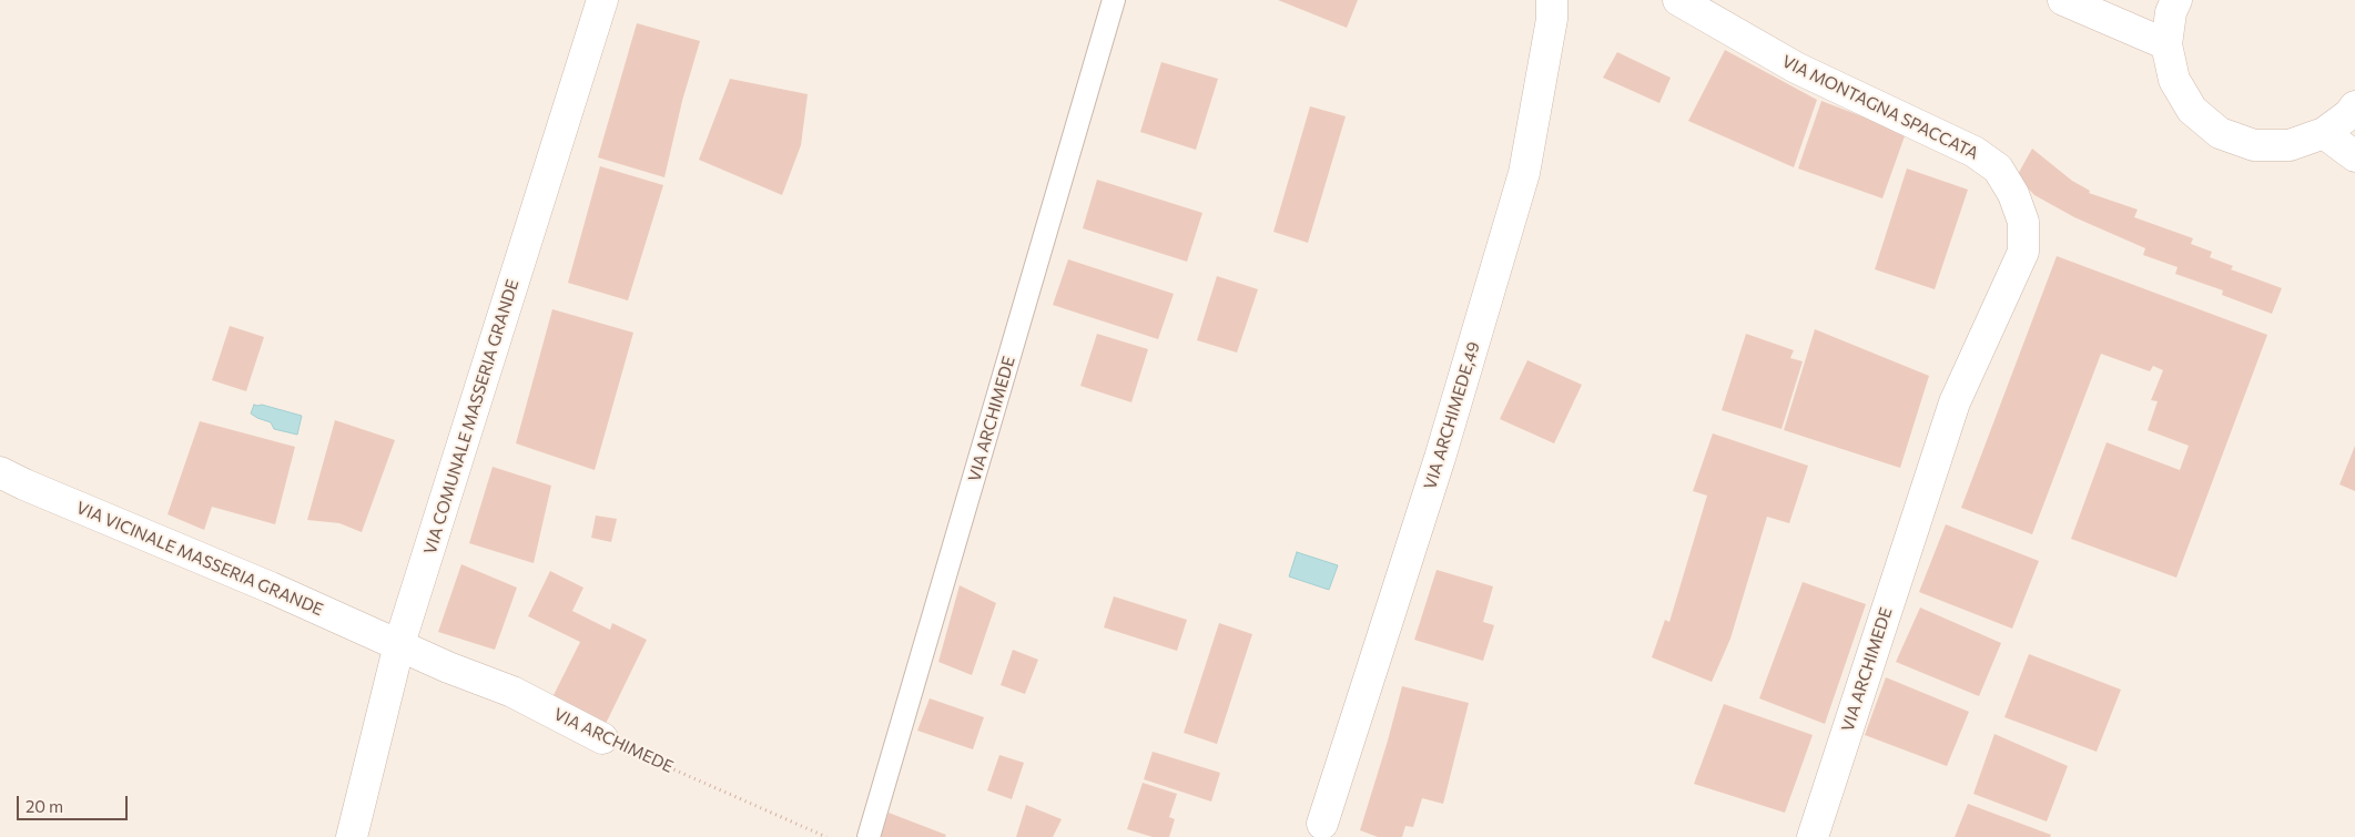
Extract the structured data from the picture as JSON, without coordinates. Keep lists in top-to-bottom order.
{
  "streets": {
    "street": [
      "VIA MONTAGNA SPACCATA",
      "VIA ARCHIMEDE,49",
      "VIA COMUNALE MASSERIA GRANDE",
      "VIA ARCHIMEDE",
      "VIA VICINALE MASSERIA GRANDE"
    ]
  },
  "crossings": [
    ["VIA MONTAGNA SPACCATA", "VIA ARCHIMEDE"],
    ["VIA COMUNALE MASSERIA GRANDE", "VIA ARCHIMEDE"],
    ["VIA COMUNALE MASSERIA GRANDE", "VIA VICINALE MASSERIA GRANDE"],
    ["VIA ARCHIMEDE", "VIA VICINALE MASSERIA GRANDE"]
  ],
  "scale_bar": "20 m"
}
